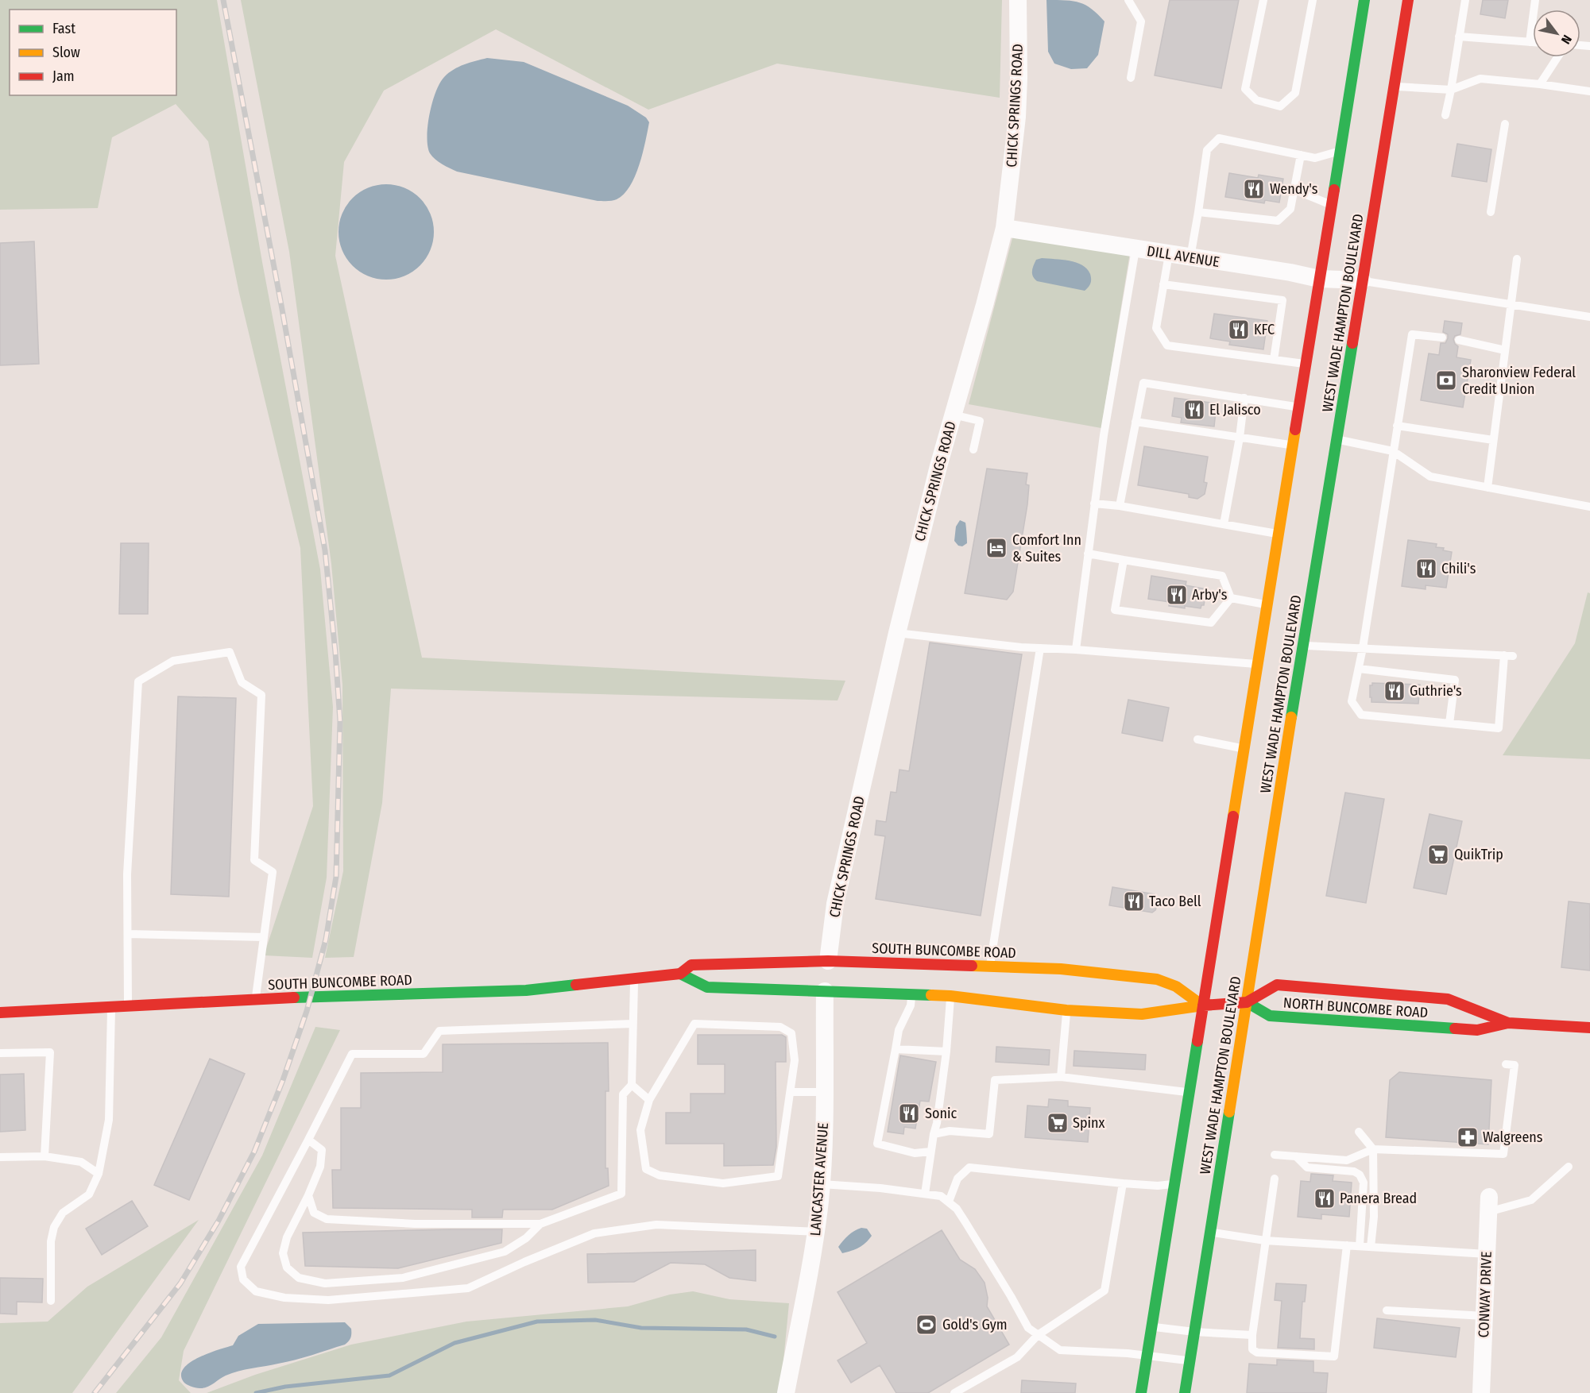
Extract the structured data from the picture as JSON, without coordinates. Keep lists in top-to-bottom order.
{
  "streets": {
    "main road": ["WEST WADE HAMPTON BOULEVARD", "SOUTH BUNCOMBE ROAD", "NORTH BUNCOMBE ROAD"],
    "street": [
      "CHICK SPRINGS ROAD",
      "DILL AVENUE",
      "LANCASTER AVENUE",
      "CONWAY DRIVE"
    ]
  },
  "crossings": [
    ["CHICK SPRINGS ROAD", "DILL AVENUE"],
    ["CHICK SPRINGS ROAD", "SOUTH BUNCOMBE ROAD"],
    ["DILL AVENUE", "WEST WADE HAMPTON BOULEVARD"],
    ["WEST WADE HAMPTON BOULEVARD", "SOUTH BUNCOMBE ROAD"],
    ["WEST WADE HAMPTON BOULEVARD", "NORTH BUNCOMBE ROAD"]
  ],
  "places": {
    "restaurant": [
      "Wendy's",
      "KFC",
      "El Jalisco",
      "Chili's",
      "Arby's",
      "Guthrie's",
      "Taco Bell",
      "Sonic",
      "Panera Bread"
    ],
    "bank": ["Sharonview Federal Credit Union"],
    "hotel": ["Comfort Inn & Suites"],
    "supermarket": ["QuikTrip", "Spinx"],
    "pharmacy": ["Walgreens"],
    "sports": ["Gold's Gym"]
  },
  "legend": ["Fast", "Slow", "Jam"],
  "north": "bottom right"
}
